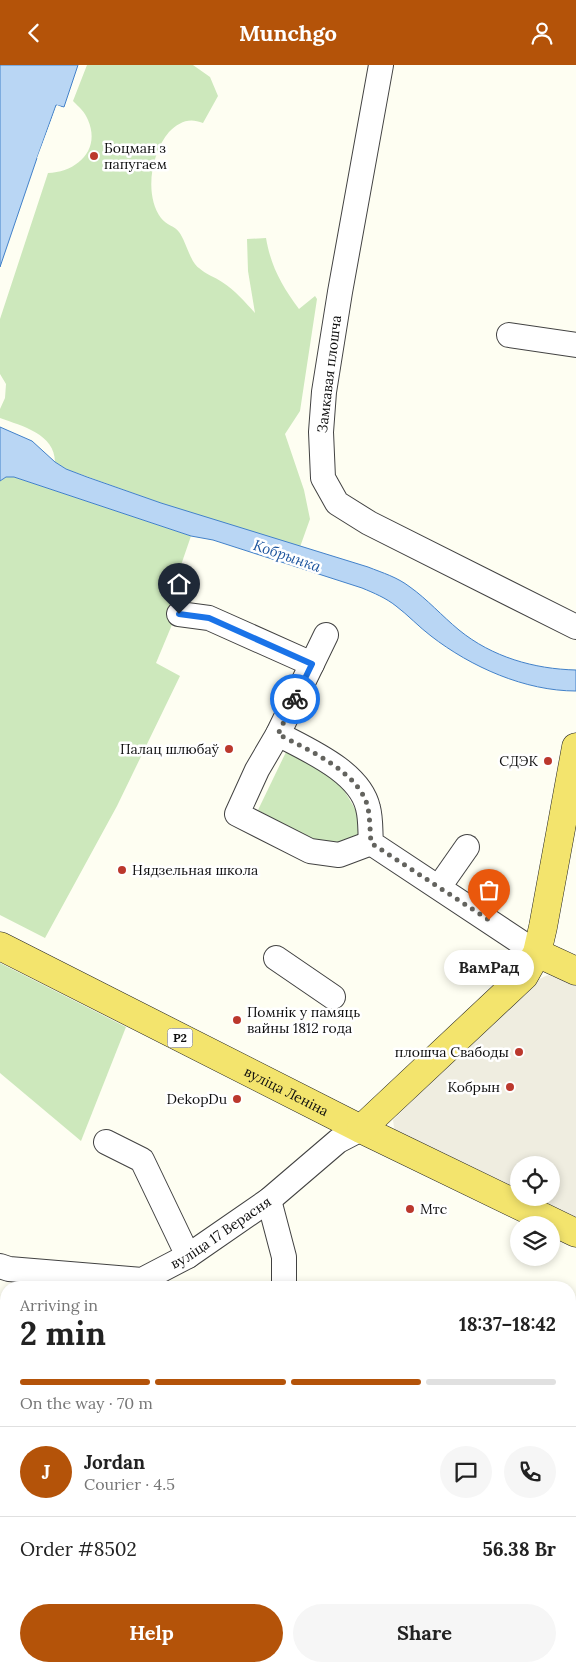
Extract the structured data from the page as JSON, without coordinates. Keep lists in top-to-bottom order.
{
  "streets": {
    "main road": ["Р2", "вуліца Леніна"],
    "street": ["Замкавая плошча", "вуліца 17 Верасня"]
  },
  "crossings": [
    ["вуліца Леніна", "вуліца 17 Верасня"]
  ],
  "water": ["Кобрынка"],
  "places": [
    "Боцман з папугаем",
    "Палац шлюбаў",
    "СДЭК",
    "Нядзельная школа",
    "ВамРад",
    "Помнік у памяць вайны 1812 года",
    "плошча Свабоды",
    "Кобрын",
    "DekopDu",
    "Мтс"
  ],
  "page": {
    "header": "Munchgo",
    "bubble": "ВамРад",
    "heading": ["2 min", "Arriving in", "18:37–18:42"],
    "panel": [
      "Jordan",
      "Courier · 4.5",
      "Order #8502",
      "56.38 Br"
    ],
    "bar": "On the way · 70 m",
    "round": "J",
    "buttons": ["Help", "Share"]
  }
}
